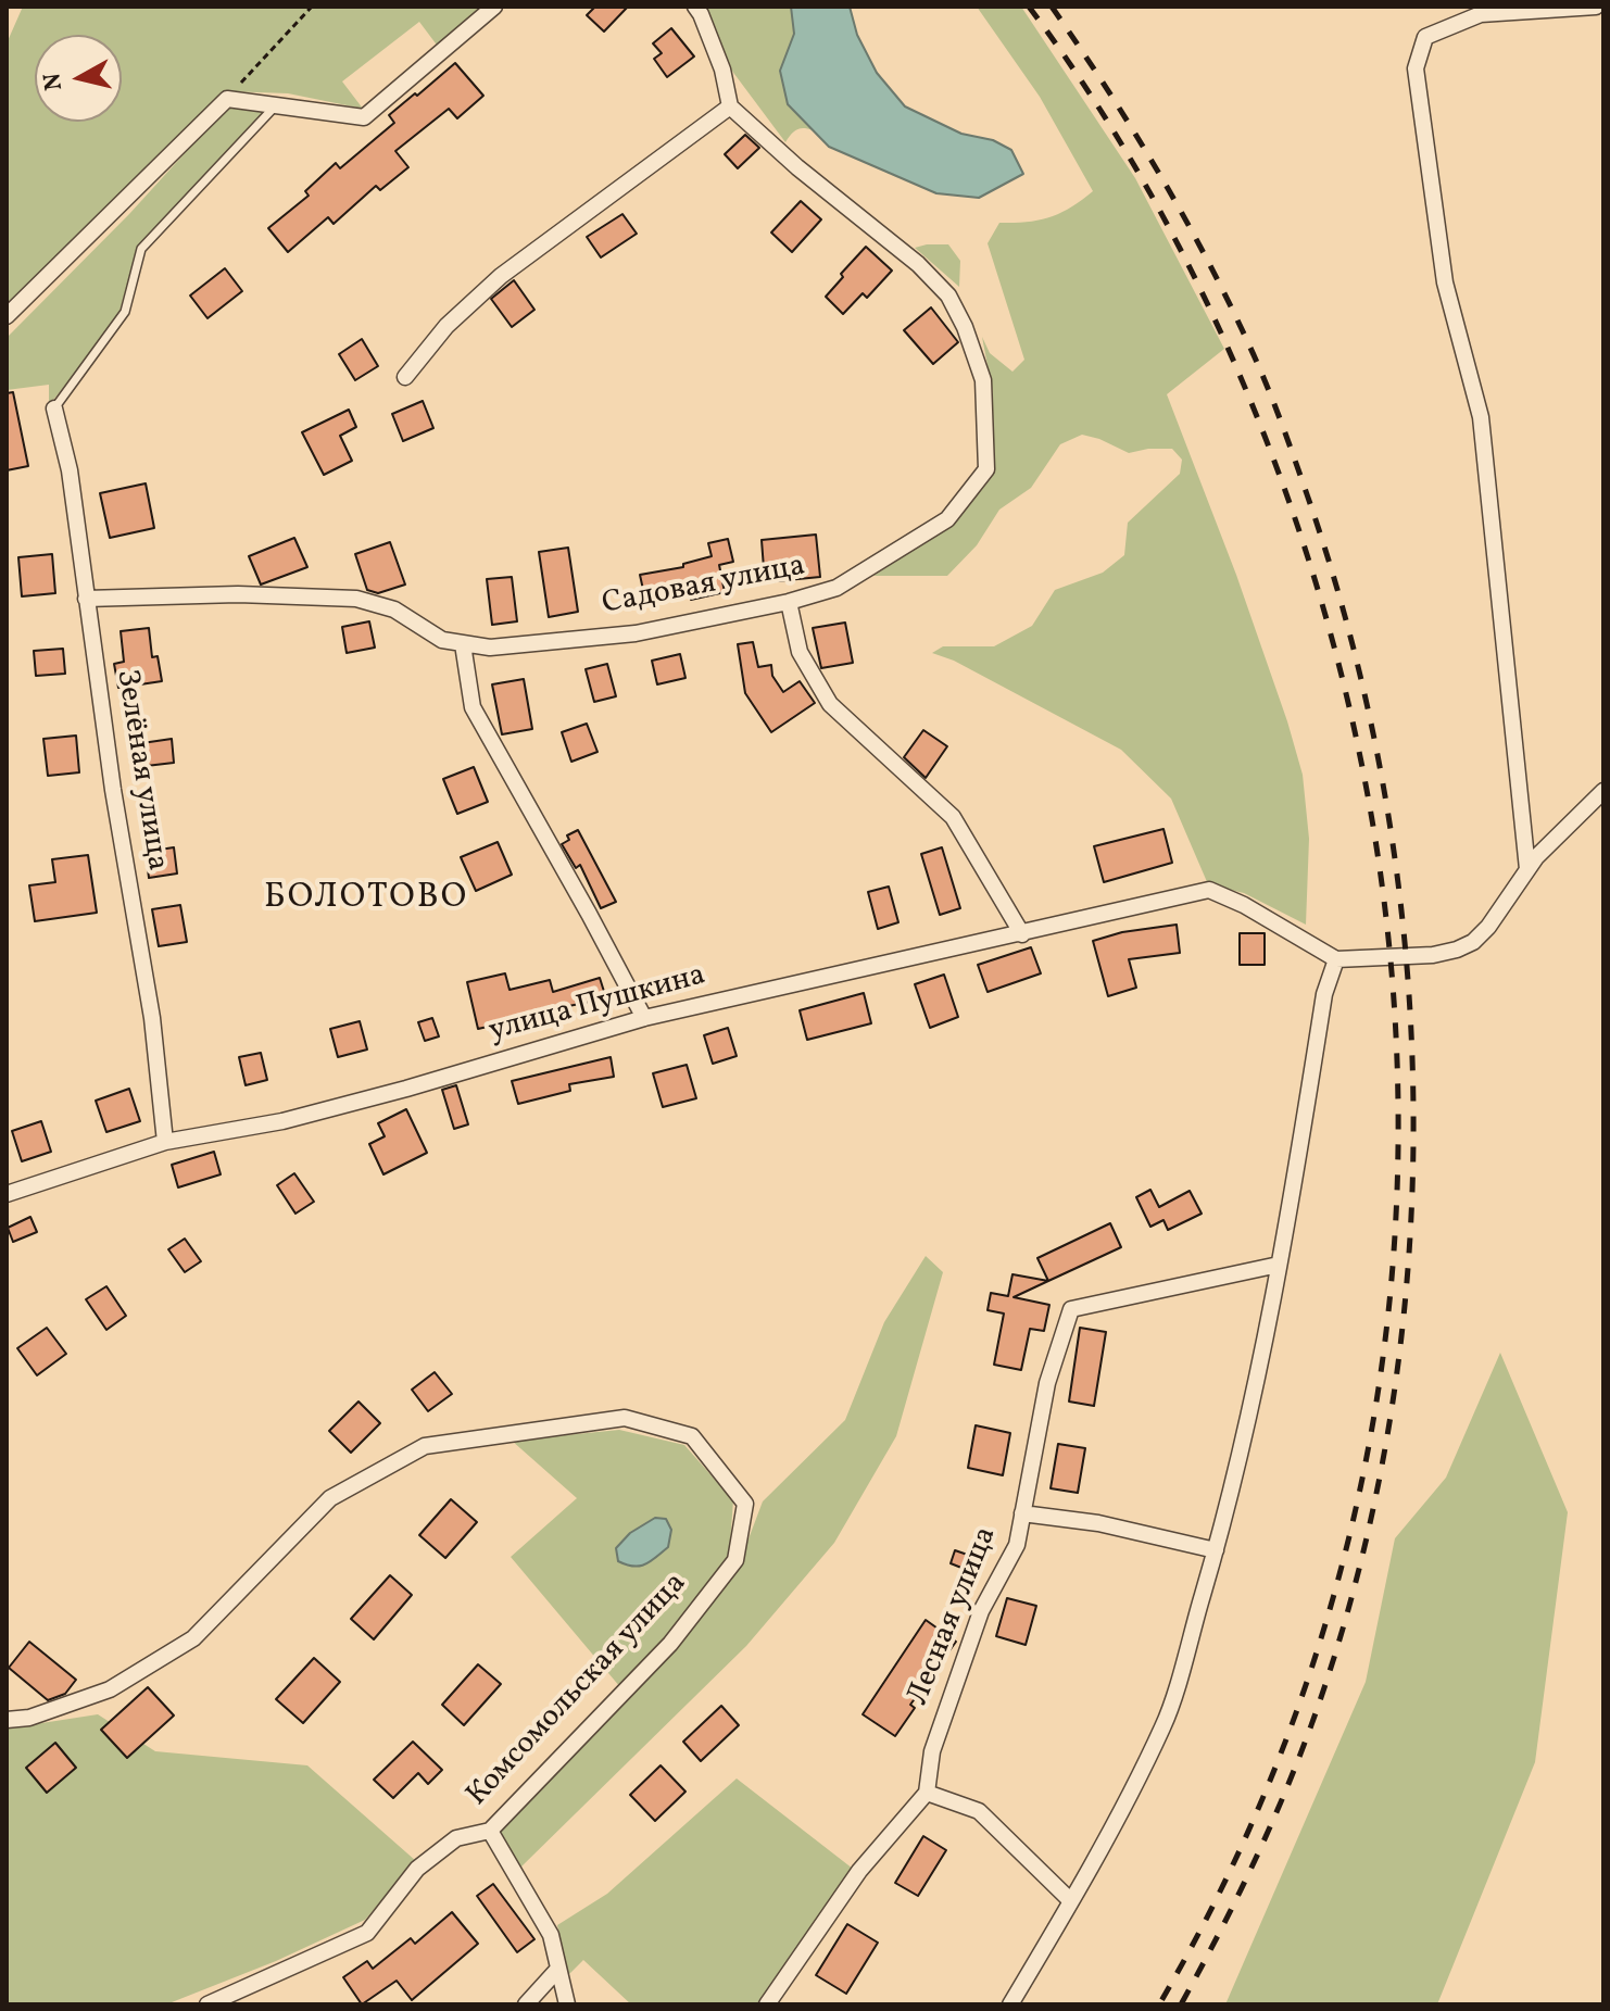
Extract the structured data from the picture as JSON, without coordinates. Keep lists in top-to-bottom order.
{
  "streets": {
    "street": [
      "Садовая улица",
      "Зелёная улица",
      "улица Пушкина",
      "Лесная улица",
      "Комсомольская улица"
    ]
  },
  "crossings": [
    ["Садовая улица", "Зелёная улица"],
    ["Зелёная улица", "улица Пушкина"]
  ],
  "districts": ["БОЛОТОВО"],
  "north": "left"
}
